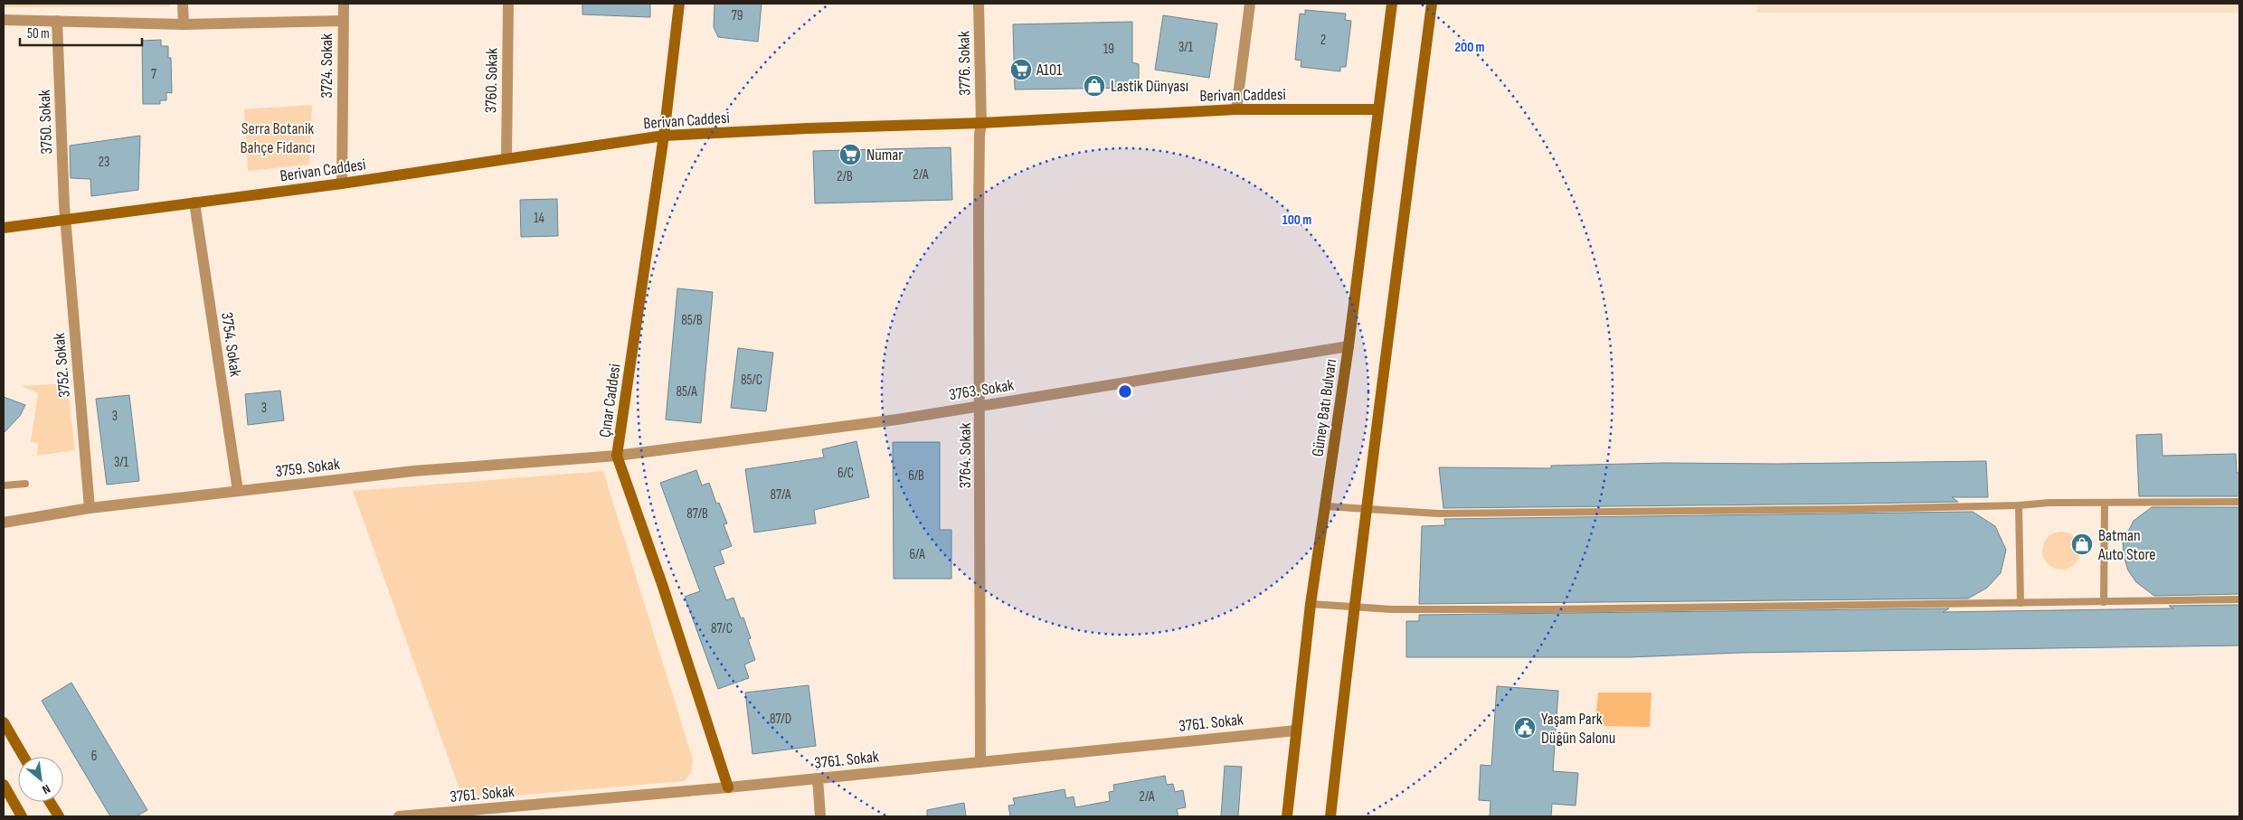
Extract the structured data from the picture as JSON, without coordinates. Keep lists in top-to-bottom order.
{
  "streets": {
    "street": [
      "3776. Sokak",
      "3724. Sokak",
      "3760. Sokak",
      "Berivan Caddesi",
      "3750. Sokak",
      "3754. Sokak",
      "3752. Sokak",
      "3763. Sokak",
      "Çınar Caddesi",
      "Güney Batı Bulvarı",
      "3764. Sokak",
      "3759. Sokak",
      "3761. Sokak"
    ]
  },
  "crossings": [
    ["3776. Sokak", "Berivan Caddesi"],
    ["3776. Sokak", "3764. Sokak"],
    ["3724. Sokak", "Berivan Caddesi"],
    ["3760. Sokak", "Berivan Caddesi"],
    ["Berivan Caddesi", "3750. Sokak"],
    ["Berivan Caddesi", "3754. Sokak"],
    ["Berivan Caddesi", "3752. Sokak"],
    ["Berivan Caddesi", "Çınar Caddesi"],
    ["Berivan Caddesi", "Güney Batı Bulvarı"],
    ["Berivan Caddesi", "3764. Sokak"],
    ["3750. Sokak", "3752. Sokak"],
    ["3754. Sokak", "3759. Sokak"],
    ["3752. Sokak", "3759. Sokak"],
    ["3763. Sokak", "Çınar Caddesi"],
    ["3763. Sokak", "Güney Batı Bulvarı"],
    ["3763. Sokak", "3764. Sokak"],
    ["3763. Sokak", "3759. Sokak"],
    ["Çınar Caddesi", "3759. Sokak"],
    ["Çınar Caddesi", "3761. Sokak"],
    ["Güney Batı Bulvarı", "3761. Sokak"],
    ["3764. Sokak", "3761. Sokak"]
  ],
  "parks": ["Serra Botanik Bahçe Fidancı"],
  "places": {
    "supermarket": ["A101", "Numar"],
    "shop": ["Lastik Dünyası", "Batman Auto Store"],
    "public building": ["Yaşam Park Düğün Salonu"]
  },
  "house_numbers": [
    "79",
    "2",
    "3/1",
    "19",
    "7",
    "23",
    "2/A",
    "2/B",
    "14",
    "85/B",
    "85/C",
    "85/A",
    "3",
    "3",
    "3/1",
    "6/C",
    "6/B",
    "87/A",
    "87/B",
    "6/A",
    "87/C",
    "87/D",
    "6",
    "2/A"
  ],
  "scale_bar": "50 m",
  "north": "bottom right",
  "rings": ["200 m", "100 m"]
}
